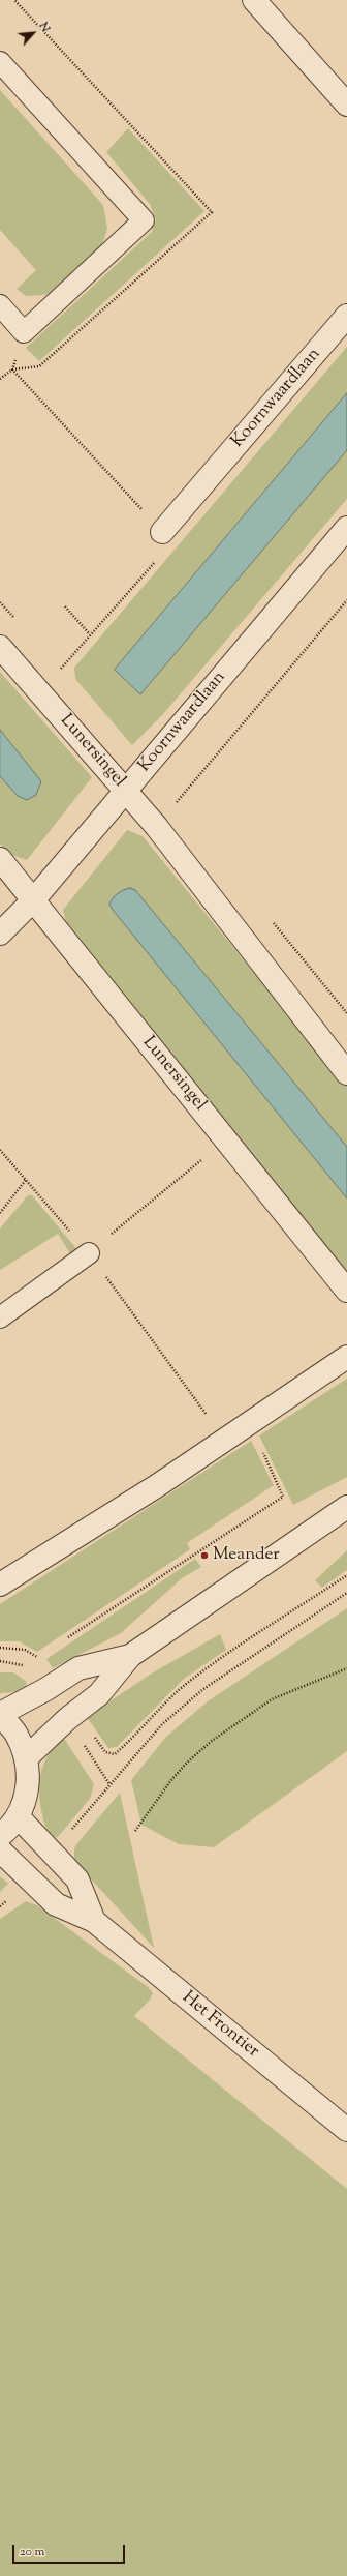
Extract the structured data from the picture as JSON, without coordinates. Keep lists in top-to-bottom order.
{
  "streets": {
    "street": ["Koornwaardlaan", "Lunersingel", "Het Frontier"]
  },
  "crossings": [
    ["Koornwaardlaan", "Lunersingel"]
  ],
  "places": ["Meander"],
  "scale_bar": "20 m",
  "north": "top right"
}
